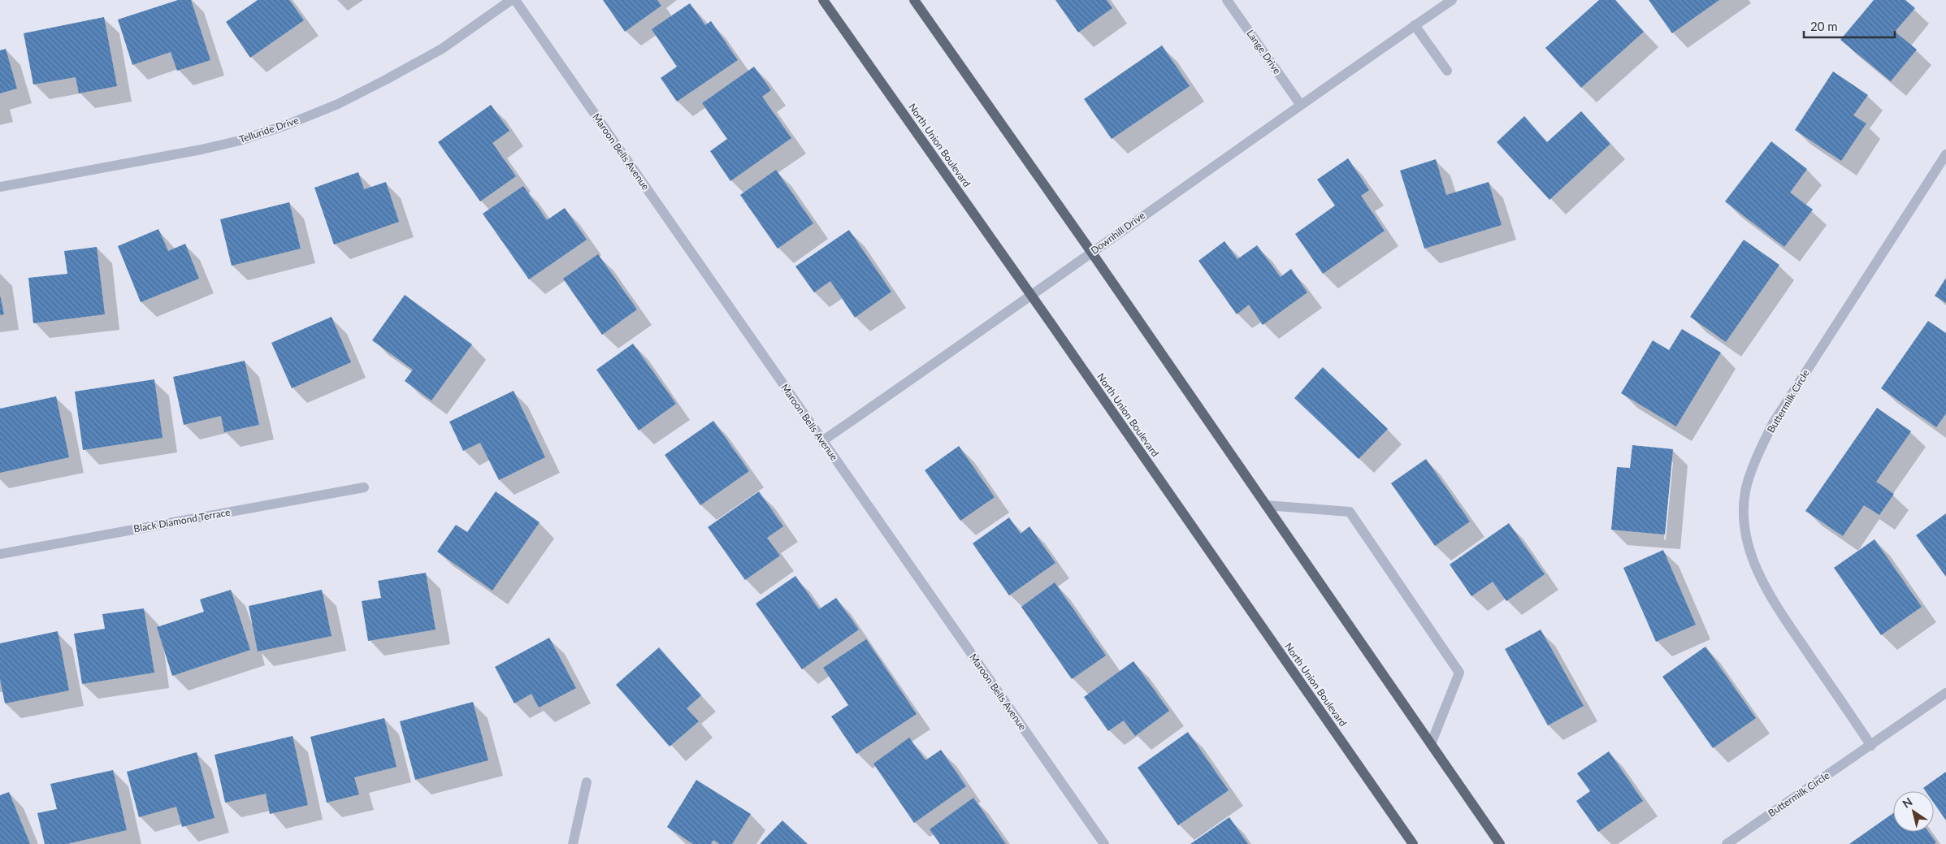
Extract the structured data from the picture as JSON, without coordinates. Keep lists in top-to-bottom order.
{
  "streets": {
    "main road": ["North Union Boulevard"],
    "street": [
      "Lange Drive",
      "Telluride Drive",
      "Maroon Bells Avenue",
      "Downhill Drive",
      "Buttermilk Circle",
      "Black Diamond Terrace"
    ]
  },
  "crossings": [
    ["Lange Drive", "Downhill Drive"],
    ["North Union Boulevard", "Downhill Drive"],
    ["Maroon Bells Avenue", "Downhill Drive"]
  ],
  "scale_bar": "20 m",
  "north": "top left"
}
